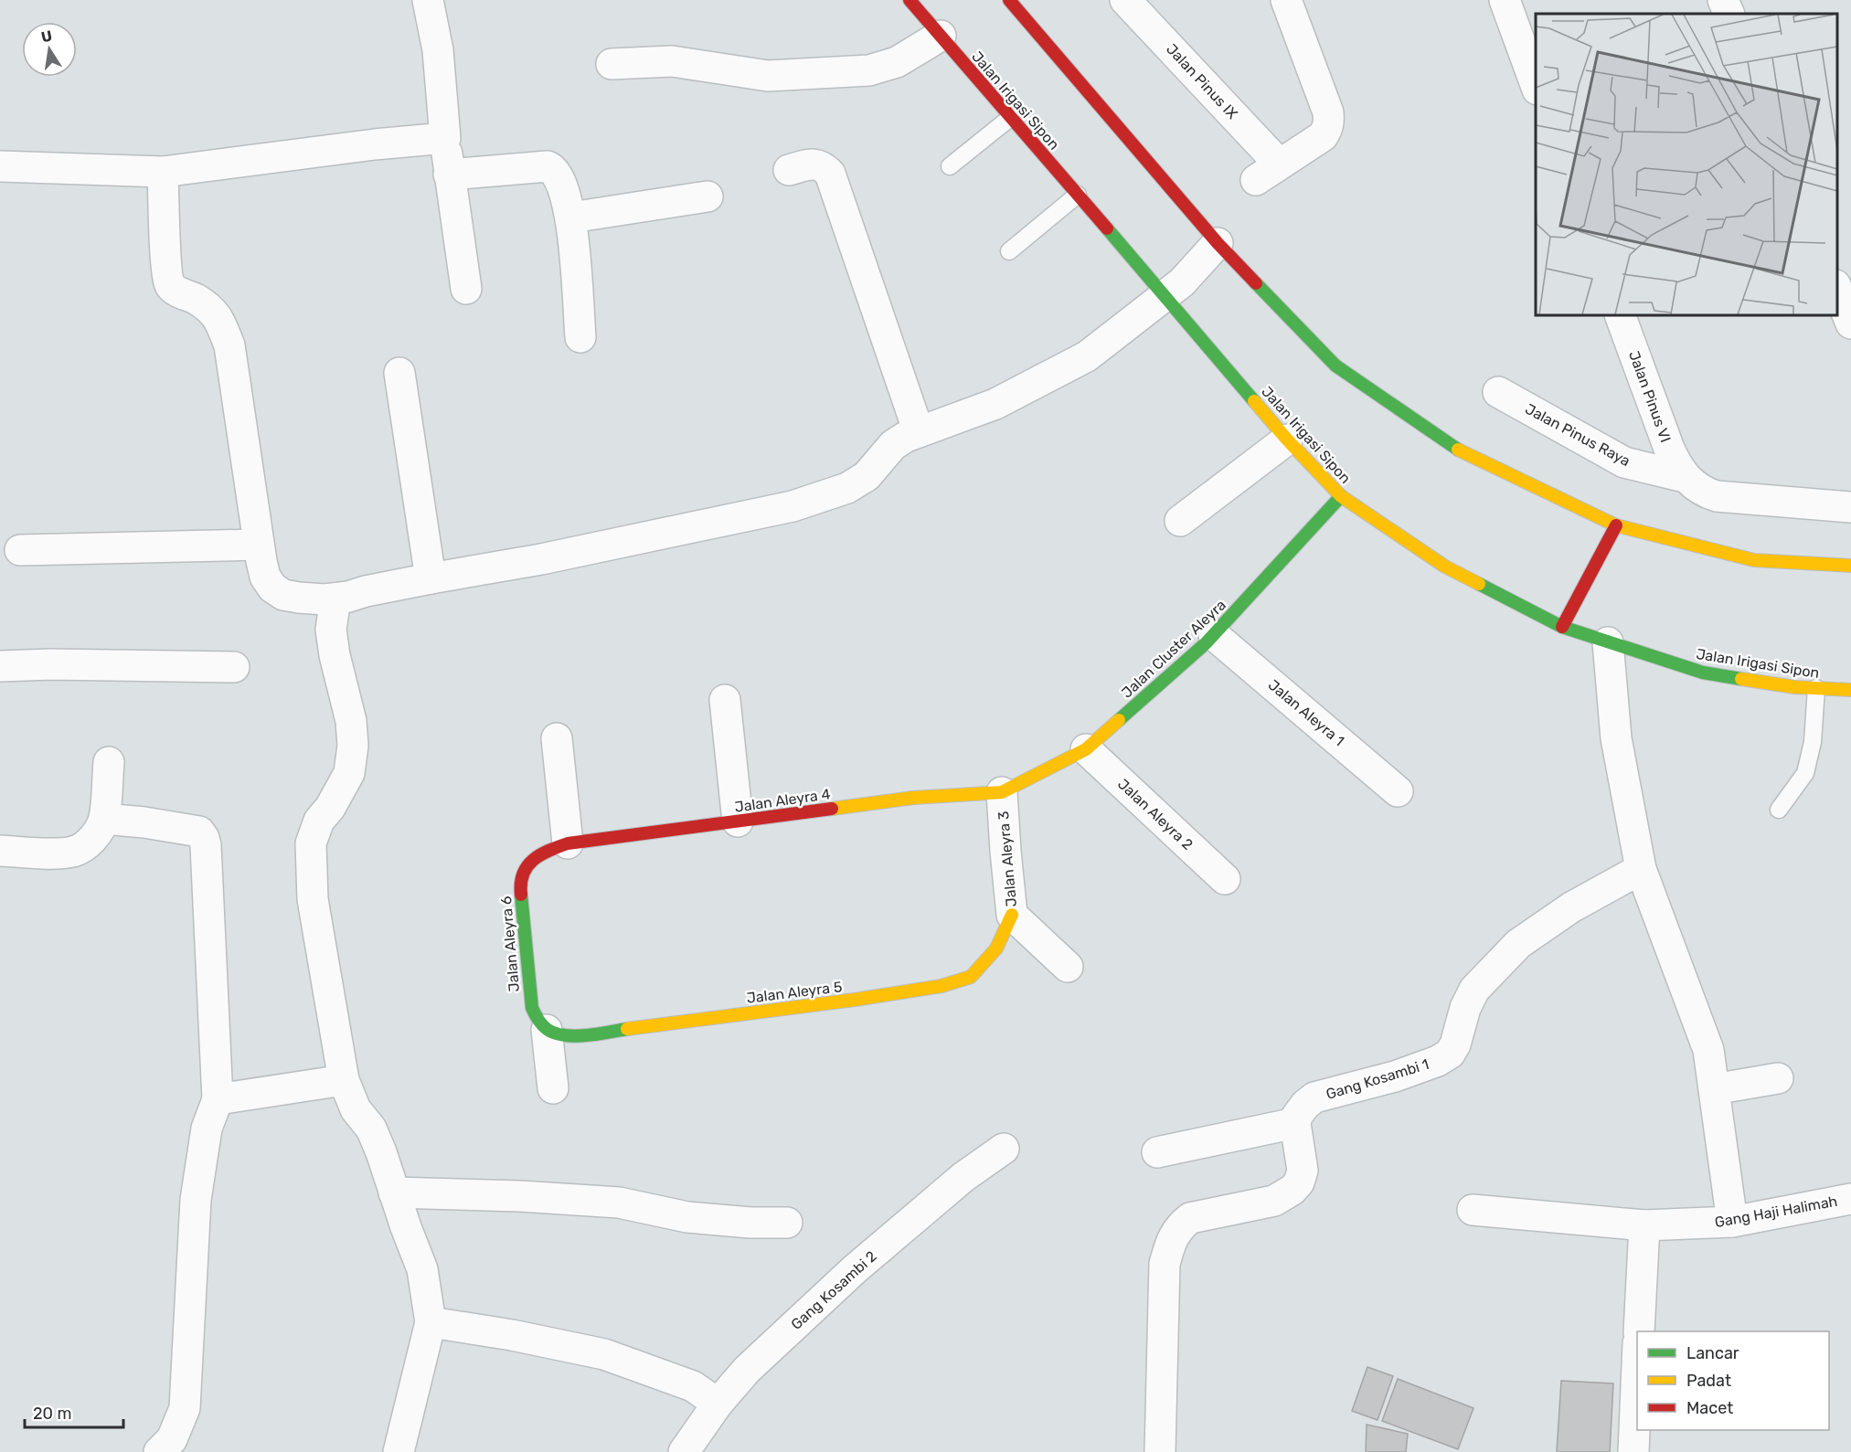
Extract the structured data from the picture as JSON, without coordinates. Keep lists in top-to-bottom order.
{
  "streets": {
    "street": [
      "Jalan Pinus IX",
      "Jalan Irigasi Sipon",
      "Jalan Pinus VI",
      "Jalan Pinus Raya",
      "Jalan Cluster Aleyra",
      "Jalan Aleyra 1",
      "Jalan Aleyra 4",
      "Jalan Aleyra 2",
      "Jalan Aleyra 3",
      "Jalan Aleyra 6",
      "Jalan Aleyra 5",
      "Gang Kosambi 1",
      "Gang Haji Halimah",
      "Gang Kosambi 2"
    ]
  },
  "crossings": [
    ["Jalan Irigasi Sipon", "Jalan Cluster Aleyra"],
    ["Jalan Pinus VI", "Jalan Pinus Raya"],
    ["Jalan Cluster Aleyra", "Jalan Aleyra 1"],
    ["Jalan Cluster Aleyra", "Jalan Aleyra 4"],
    ["Jalan Cluster Aleyra", "Jalan Aleyra 2"],
    ["Jalan Cluster Aleyra", "Jalan Aleyra 3"],
    ["Jalan Aleyra 4", "Jalan Aleyra 3"],
    ["Jalan Aleyra 4", "Jalan Aleyra 6"],
    ["Jalan Aleyra 3", "Jalan Aleyra 5"],
    ["Jalan Aleyra 6", "Jalan Aleyra 5"]
  ],
  "legend": ["Lancar", "Padat", "Macet"],
  "scale_bar": "20 m",
  "north": "top"
}
